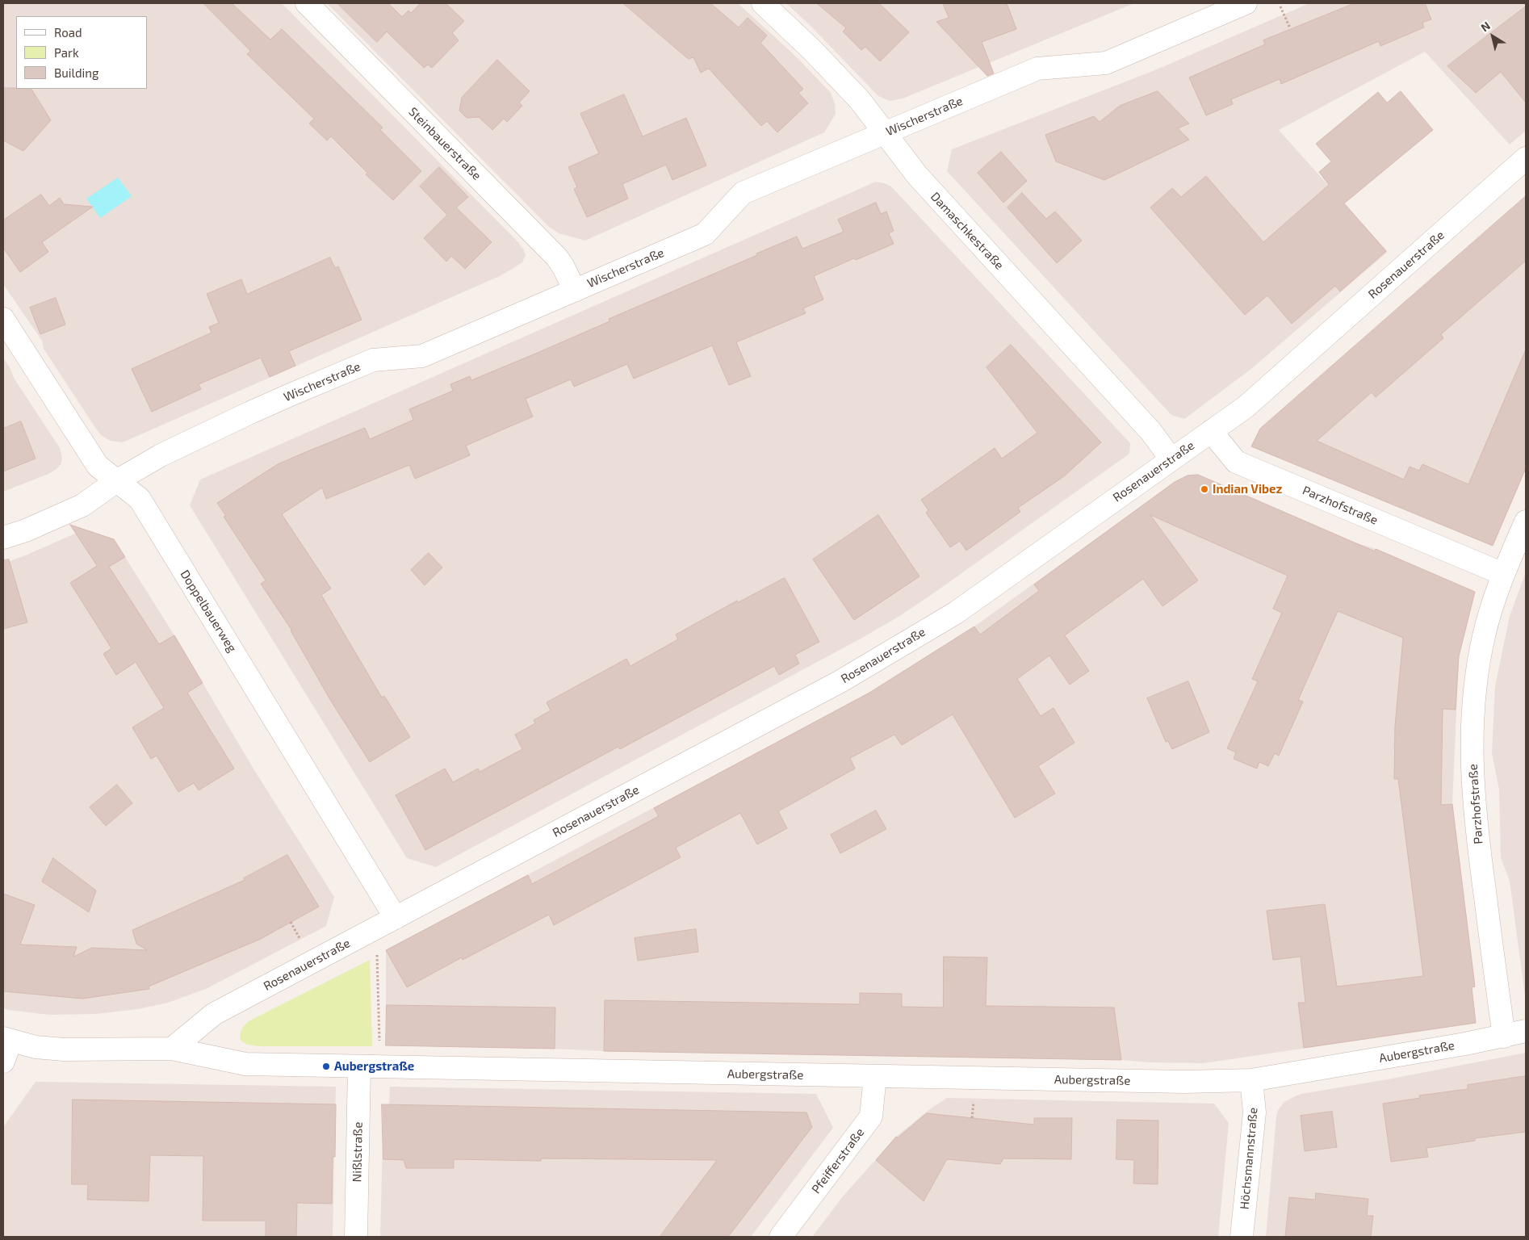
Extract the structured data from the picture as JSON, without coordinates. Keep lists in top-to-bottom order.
{
  "streets": {
    "street": [
      "Wischerstraße",
      "Steinbauerstraße",
      "Damaschkestraße",
      "Rosenauerstraße",
      "Parzhofstraße",
      "Doppelbauerweg",
      "Aubergstraße",
      "Nißlstraße",
      "Höchsmannstraße",
      "Pfeifferstraße"
    ]
  },
  "crossings": [
    ["Wischerstraße", "Steinbauerstraße"],
    ["Wischerstraße", "Damaschkestraße"],
    ["Wischerstraße", "Doppelbauerweg"],
    ["Damaschkestraße", "Rosenauerstraße"],
    ["Rosenauerstraße", "Parzhofstraße"],
    ["Rosenauerstraße", "Doppelbauerweg"],
    ["Rosenauerstraße", "Aubergstraße"],
    ["Parzhofstraße", "Aubergstraße"],
    ["Aubergstraße", "Nißlstraße"],
    ["Aubergstraße", "Höchsmannstraße"],
    ["Aubergstraße", "Pfeifferstraße"]
  ],
  "places": ["Indian Vibez", "Aubergstraße"],
  "legend": ["Road", "Park", "Building"],
  "north": "top left"
}
